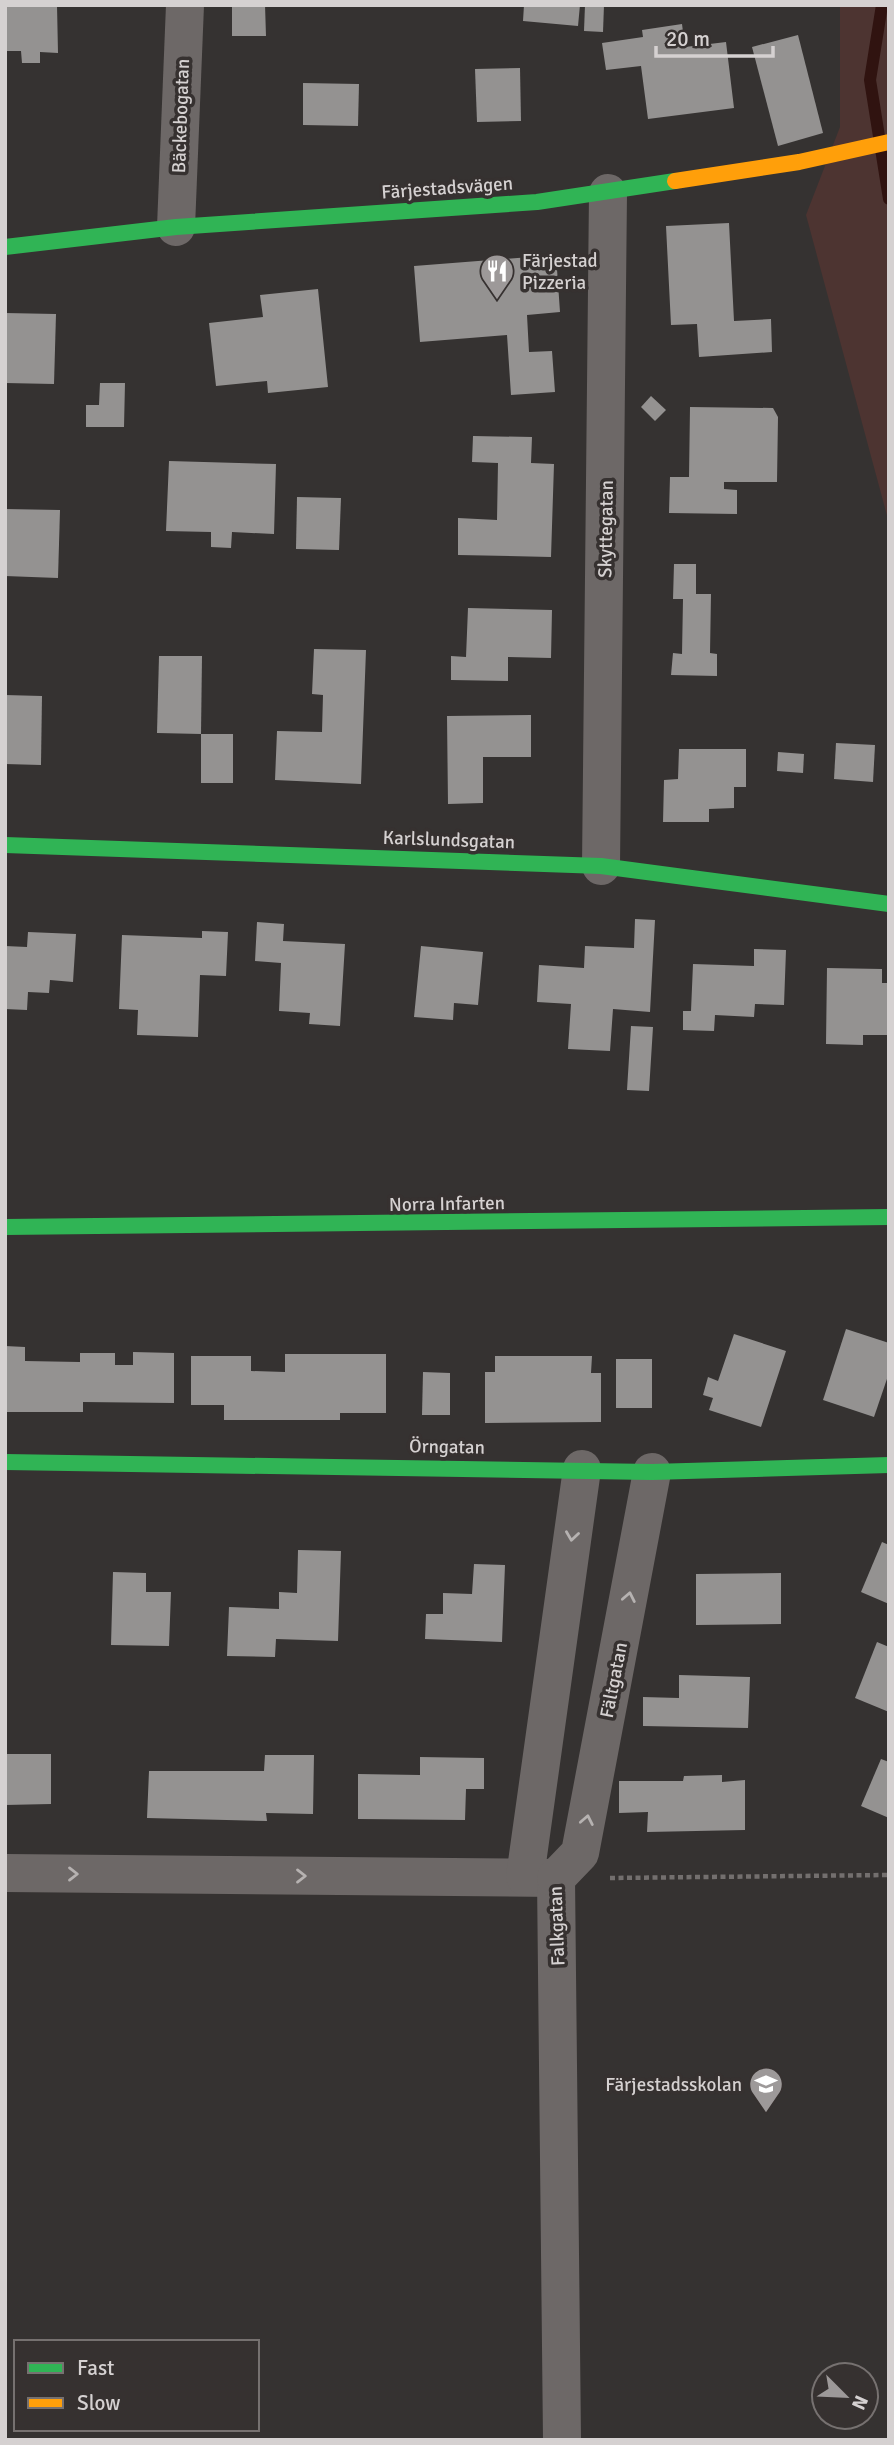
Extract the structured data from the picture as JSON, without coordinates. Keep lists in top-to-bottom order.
{
  "streets": {
    "street": [
      "Bäckebogatan",
      "Färjestadsvägen",
      "Skyttegatan",
      "Karlslundsgatan",
      "Norra Infarten",
      "Örngatan",
      "Fältgatan",
      "Falkgatan"
    ]
  },
  "crossings": [
    ["Bäckebogatan", "Färjestadsvägen"],
    ["Färjestadsvägen", "Skyttegatan"],
    ["Skyttegatan", "Karlslundsgatan"],
    ["Örngatan", "Fältgatan"],
    ["Fältgatan", "Falkgatan"]
  ],
  "one_way": ["Falkgatan"],
  "places": {
    "restaurant": ["Färjestad Pizzeria"],
    "school or university": ["Färjestadsskolan"]
  },
  "legend": ["Fast", "Slow"],
  "scale_bar": "20 m",
  "north": "bottom right"
}
